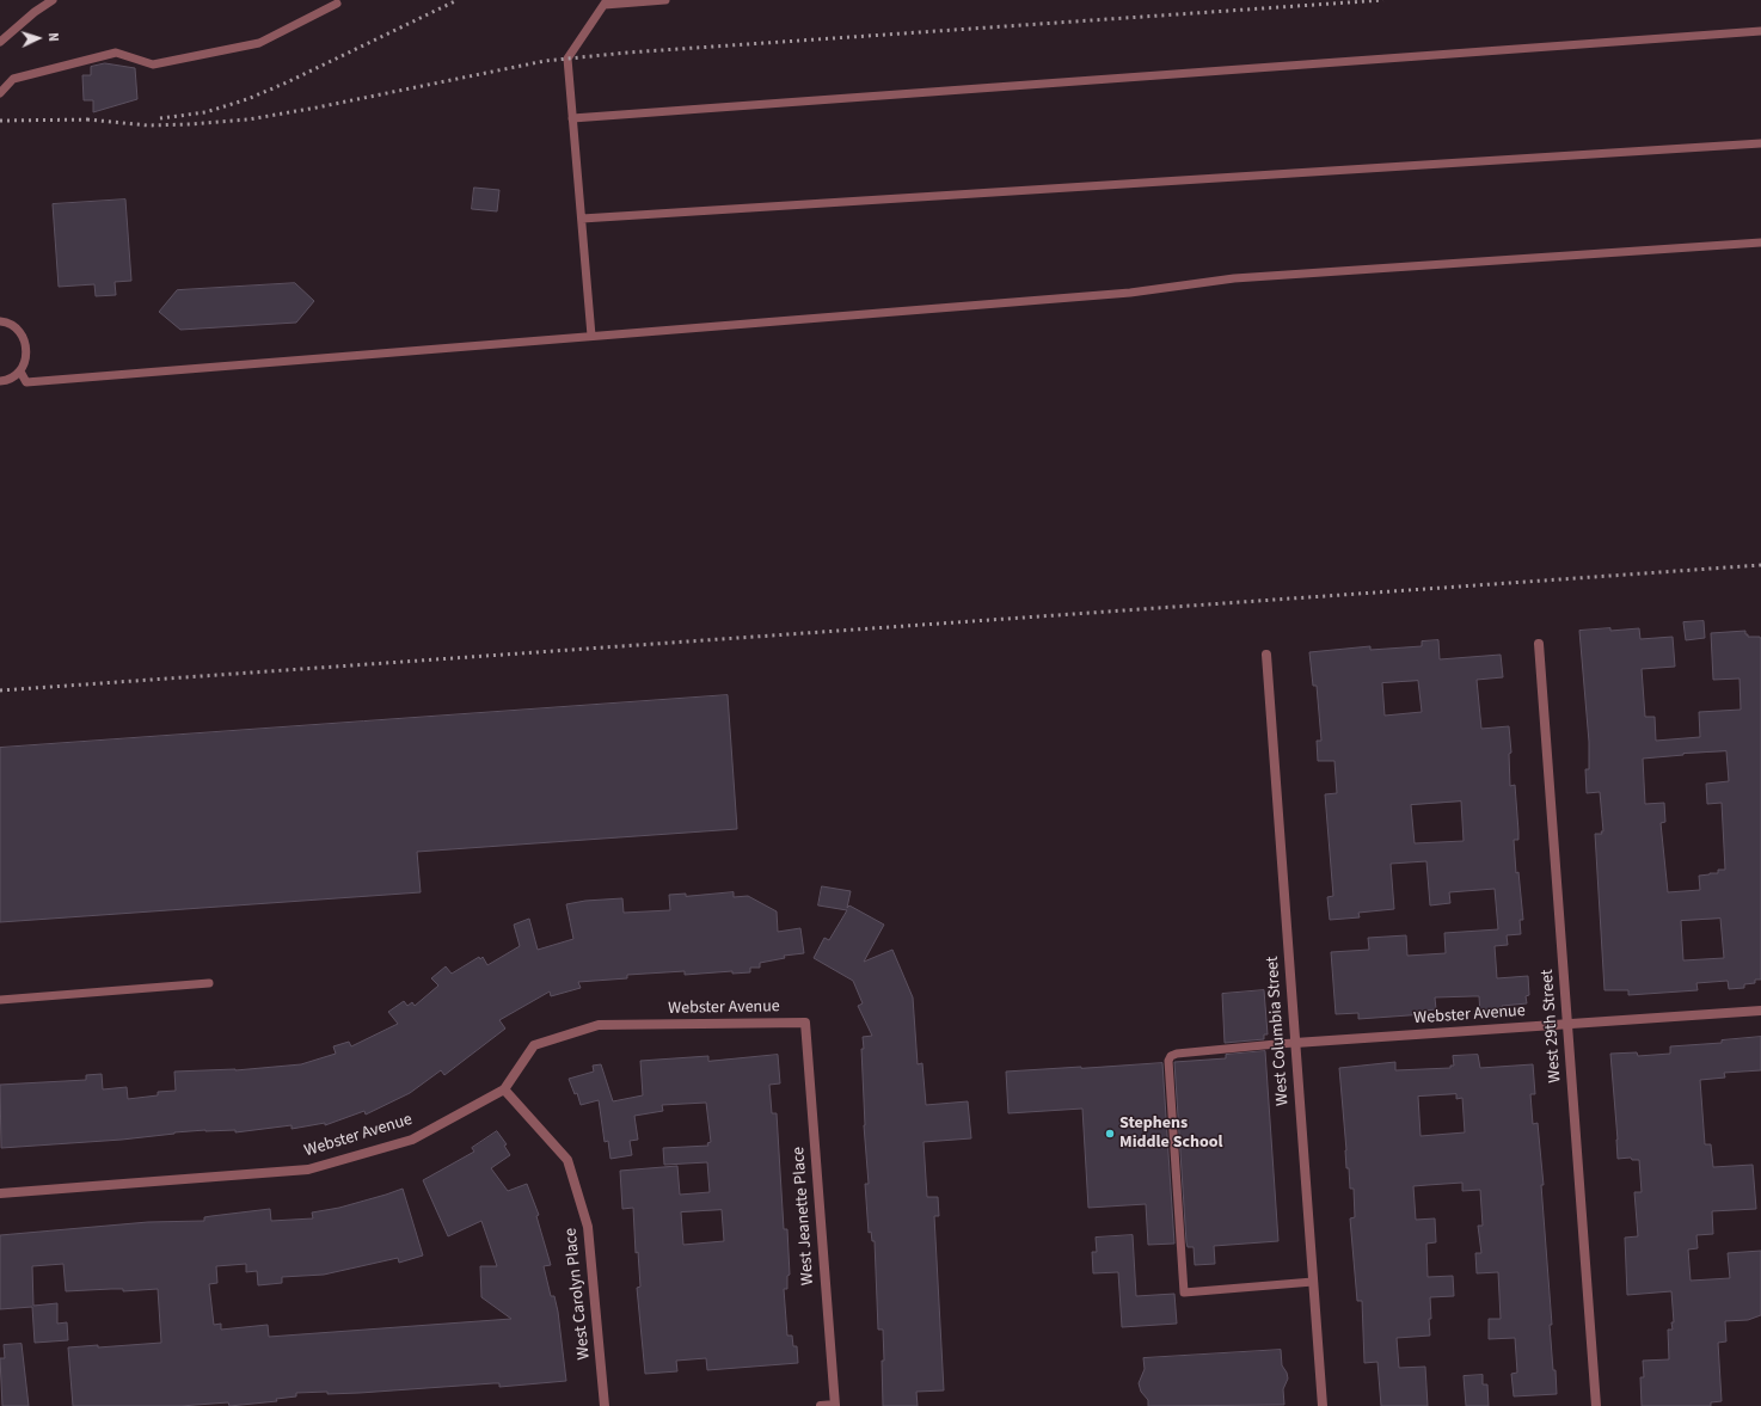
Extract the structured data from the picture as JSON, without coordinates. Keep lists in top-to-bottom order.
{
  "streets": {
    "street": [
      "Webster Avenue",
      "West 29th Street",
      "West Columbia Street",
      "West Jeanette Place",
      "West Carolyn Place"
    ]
  },
  "crossings": [
    ["Webster Avenue", "West 29th Street"],
    ["Webster Avenue", "West Columbia Street"],
    ["Webster Avenue", "West Jeanette Place"],
    ["Webster Avenue", "West Carolyn Place"]
  ],
  "places": ["Stephens Middle School"],
  "north": "right"
}
